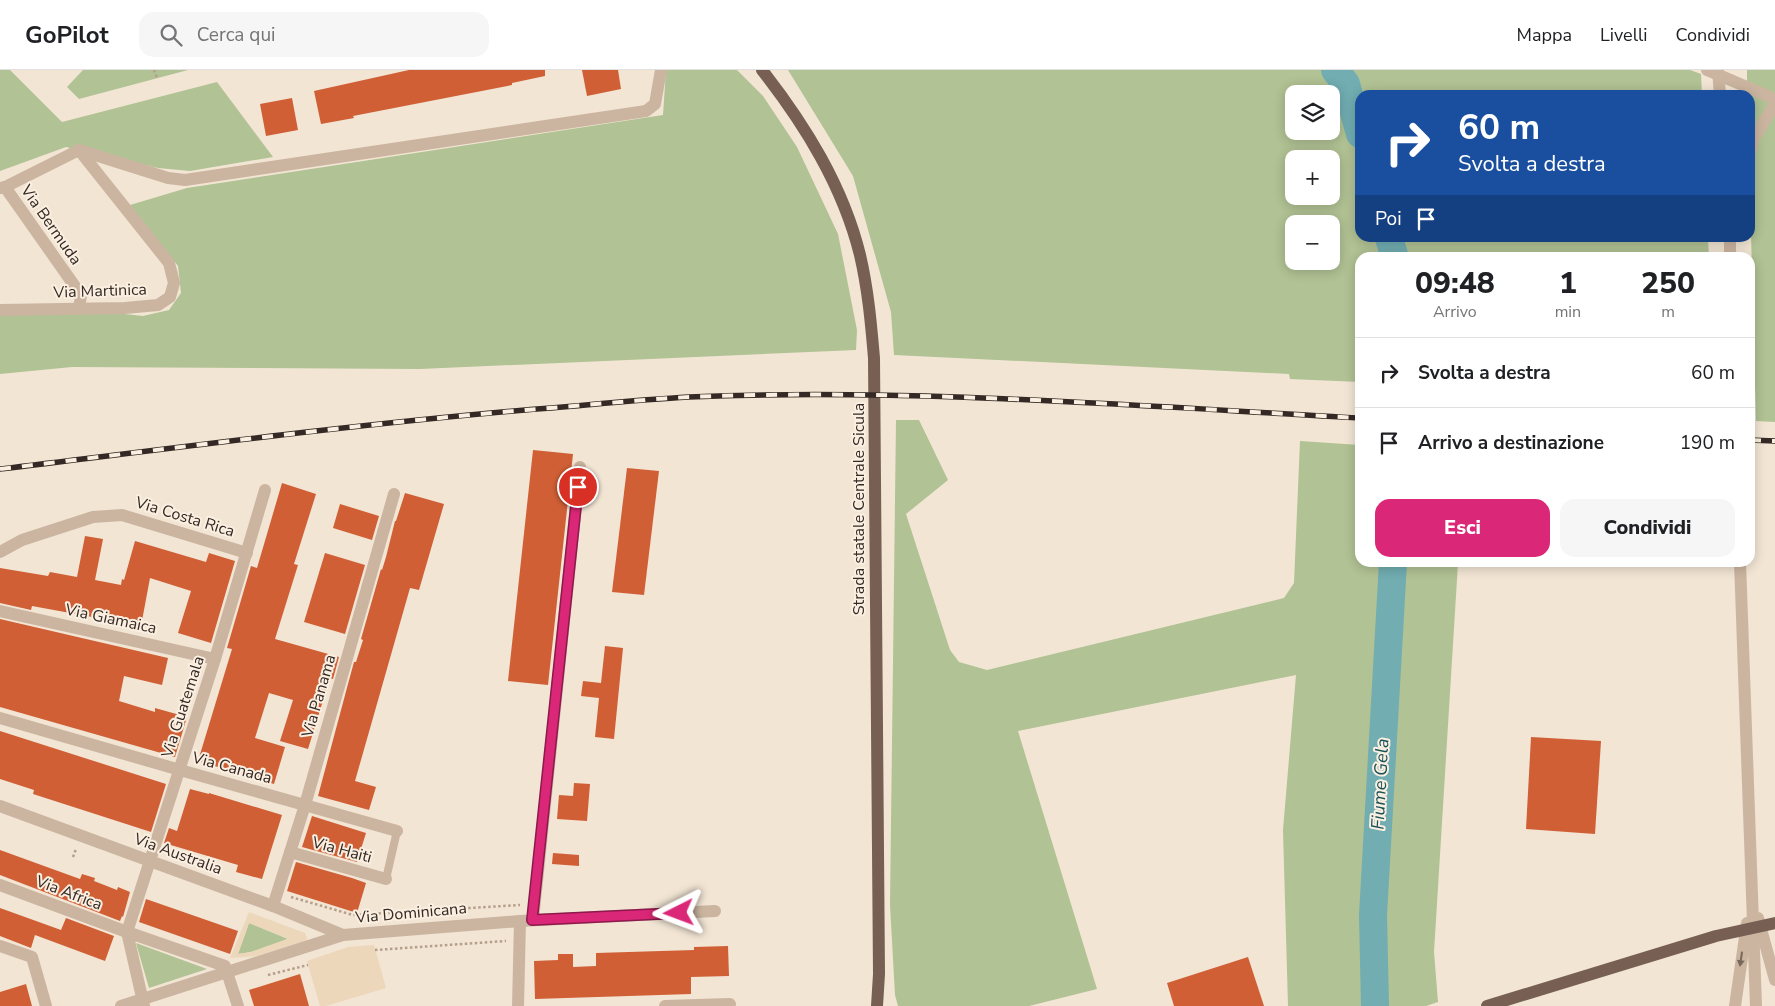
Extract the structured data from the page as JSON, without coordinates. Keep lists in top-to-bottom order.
{
  "streets": {
    "main road": ["Strada statale Centrale Sicula"],
    "street": [
      "Via Bermuda",
      "Via Martinica",
      "Via Costa Rica",
      "Via Giamaica",
      "Via Panama",
      "Via Guatemala",
      "Via Canada",
      "Via Haiti",
      "Via Australia",
      "Via Africa",
      "Via Dominicana"
    ]
  },
  "crossings": [
    ["Via Bermuda", "Via Martinica"],
    ["Via Costa Rica", "Via Guatemala"],
    ["Via Giamaica", "Via Guatemala"],
    ["Via Panama", "Via Canada"],
    ["Via Panama", "Via Haiti"],
    ["Via Panama", "Via Australia"],
    ["Via Guatemala", "Via Canada"],
    ["Via Guatemala", "Via Australia"],
    ["Via Guatemala", "Via Africa"],
    ["Via Australia", "Via Dominicana"],
    ["Via Africa", "Via Dominicana"]
  ],
  "water": ["Fiume Gela"],
  "page": {
    "header": "GoPilot",
    "search": "Cerca qui",
    "nav": ["Mappa", "Livelli", "Condividi"],
    "map_buttons": ["+", "−"],
    "turn": ["60 m", "Svolta a destra"],
    "then": "Poi",
    "eta": [
      "09:48",
      "Arrivo",
      "1",
      "min",
      "250",
      "m"
    ],
    "list": [
      {
        "name": "Svolta a destra",
        "value": "60 m"
      },
      {
        "name": "Arrivo a destinazione",
        "value": "190 m"
      }
    ],
    "buttons": ["Esci", "Condividi"]
  }
}
